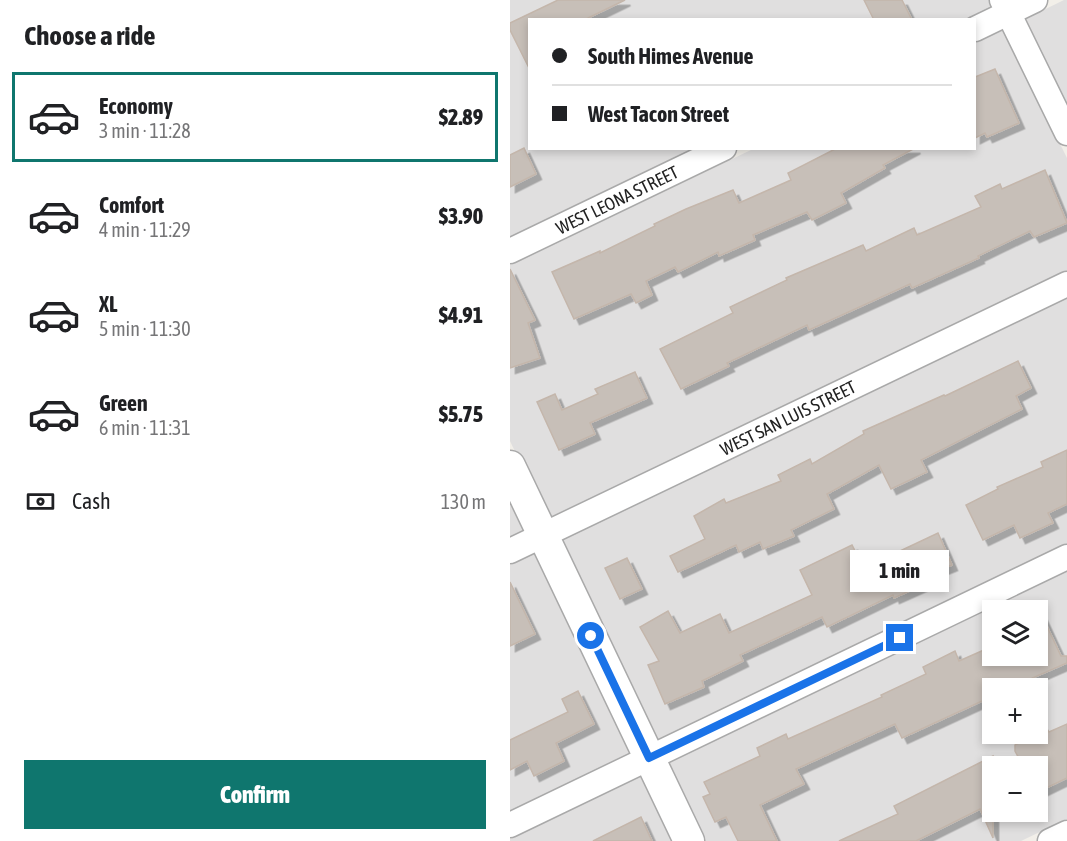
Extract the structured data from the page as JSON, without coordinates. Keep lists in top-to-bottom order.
{
  "streets": {
    "street": ["WEST LEONA STREET", "WEST SAN LUIS STREET"]
  },
  "page": {
    "heading": "Choose a ride",
    "banner": ["South Himes Avenue", "West Tacon Street"],
    "list": [
      {
        "name": "Economy",
        "note": "3 min · 11:28",
        "value": "$2.89"
      },
      {
        "name": "Comfort",
        "note": "4 min · 11:29",
        "value": "$3.90"
      },
      {
        "name": "XL",
        "note": "5 min · 11:30",
        "value": "$4.91"
      },
      {
        "name": "Green",
        "note": "6 min · 11:31",
        "value": "$5.75"
      }
    ],
    "pay": ["Cash", "130 m"],
    "bubble": "1 min",
    "map_buttons": ["+", "−"],
    "buttons": "Confirm"
  }
}
